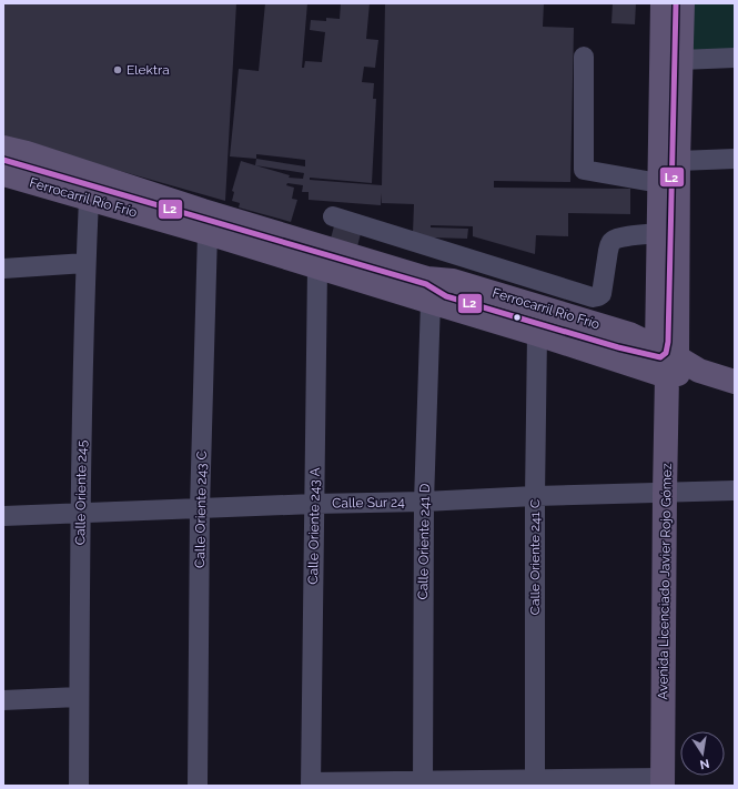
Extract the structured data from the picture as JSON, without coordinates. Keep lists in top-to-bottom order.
{
  "streets": {
    "main road": ["Ferrocarril Río Frío", "Avenida Licenciado Javier Rojo Gómez"],
    "street": [
      "Calle Oriente 245",
      "Calle Sur 24",
      "Calle Oriente 243 C",
      "Calle Oriente 243 A",
      "Calle Oriente 241 D",
      "Calle Oriente 241 C"
    ]
  },
  "crossings": [
    ["Ferrocarril Río Frío", "Calle Oriente 245"],
    ["Ferrocarril Río Frío", "Calle Oriente 243 C"],
    ["Ferrocarril Río Frío", "Calle Oriente 243 A"],
    ["Ferrocarril Río Frío", "Calle Oriente 241 D"],
    ["Ferrocarril Río Frío", "Calle Oriente 241 C"],
    ["Ferrocarril Río Frío", "Avenida Licenciado Javier Rojo Gómez"],
    ["Calle Oriente 245", "Calle Sur 24"],
    ["Calle Sur 24", "Calle Oriente 243 C"],
    ["Calle Sur 24", "Calle Oriente 243 A"],
    ["Calle Sur 24", "Calle Oriente 241 D"],
    ["Calle Sur 24", "Calle Oriente 241 C"],
    ["Calle Sur 24", "Avenida Licenciado Javier Rojo Gómez"]
  ],
  "places": ["Elektra"],
  "lines": ["transit line L2"],
  "north": "bottom"
}
